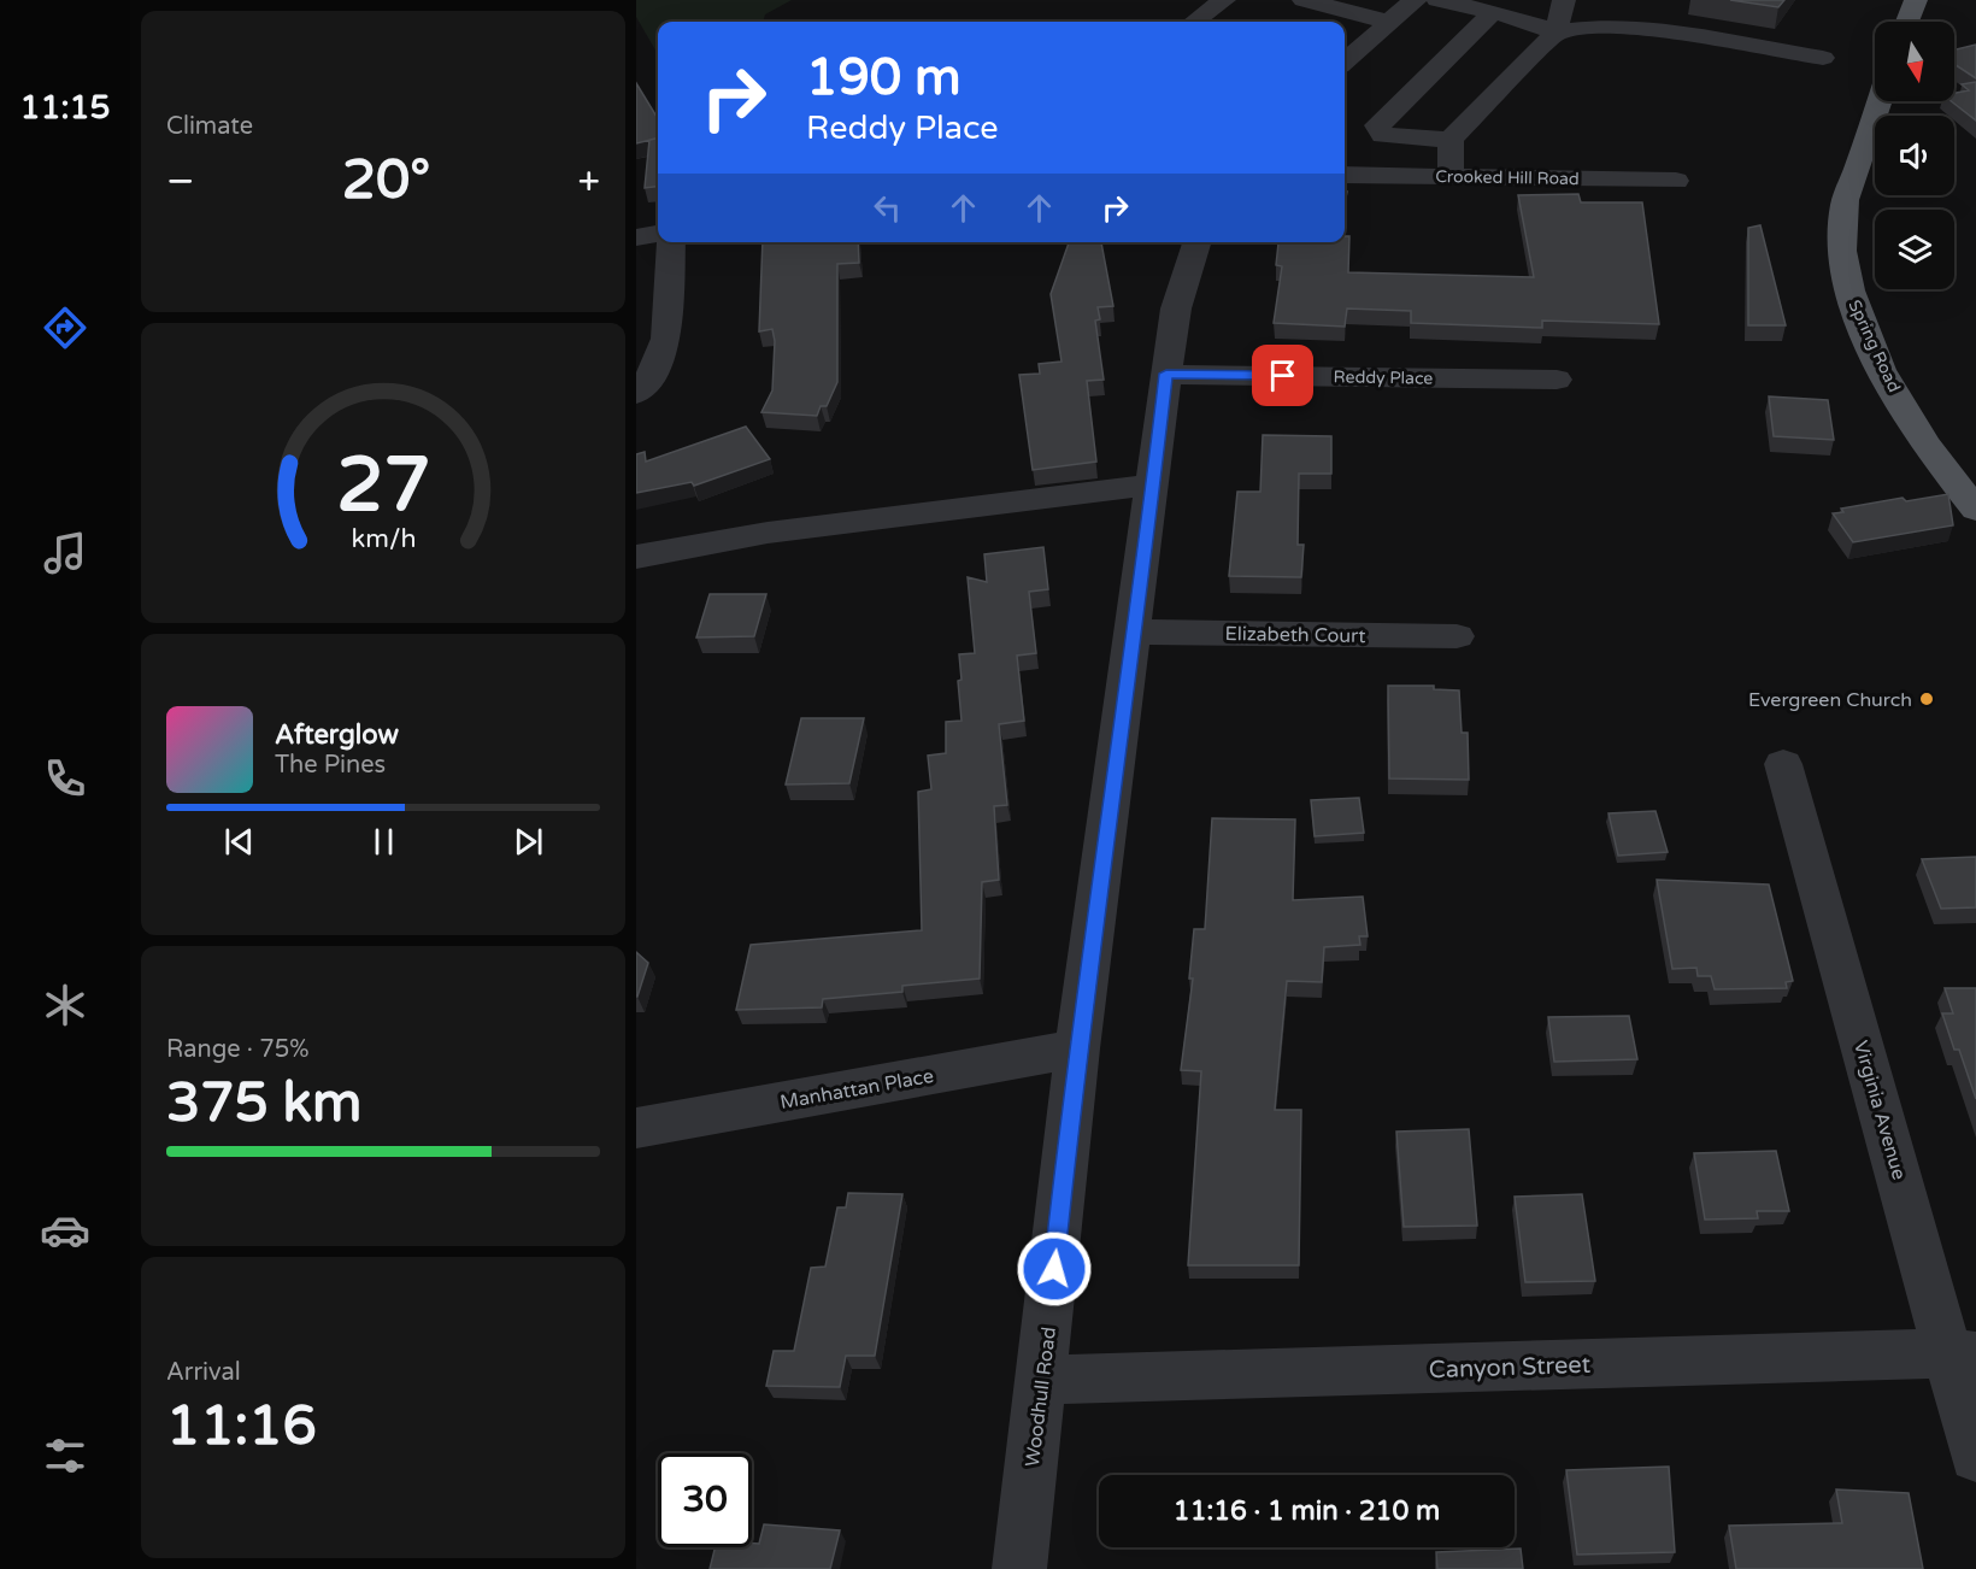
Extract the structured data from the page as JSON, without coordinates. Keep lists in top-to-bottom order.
{
  "streets": {
    "main road": ["Spring Road"],
    "street": [
      "Crooked Hill Road",
      "Reddy Place",
      "Elizabeth Court",
      "Manhattan Place",
      "Virginia Avenue",
      "Canyon Street",
      "Woodhull Road"
    ]
  },
  "crossings": [
    ["Reddy Place", "Woodhull Road"],
    ["Elizabeth Court", "Woodhull Road"],
    ["Manhattan Place", "Woodhull Road"],
    ["Virginia Avenue", "Canyon Street"],
    ["Canyon Street", "Woodhull Road"]
  ],
  "places": ["Evergreen Church"],
  "north": "bottom",
  "page": {
    "tabs": "11:15",
    "tile": [
      "Climate",
      ["Range · 75%", "375 km"],
      ["Arrival", "11:16"]
    ],
    "turn": ["190 m", "Reddy Place"],
    "heat": ["−", "20°", "+"],
    "song": ["Afterglow", "The Pines"],
    "limit": "30",
    "trip": "11:16 · 1 min · 210 m",
    "gauge": ["27", "km/h"]
  }
}
